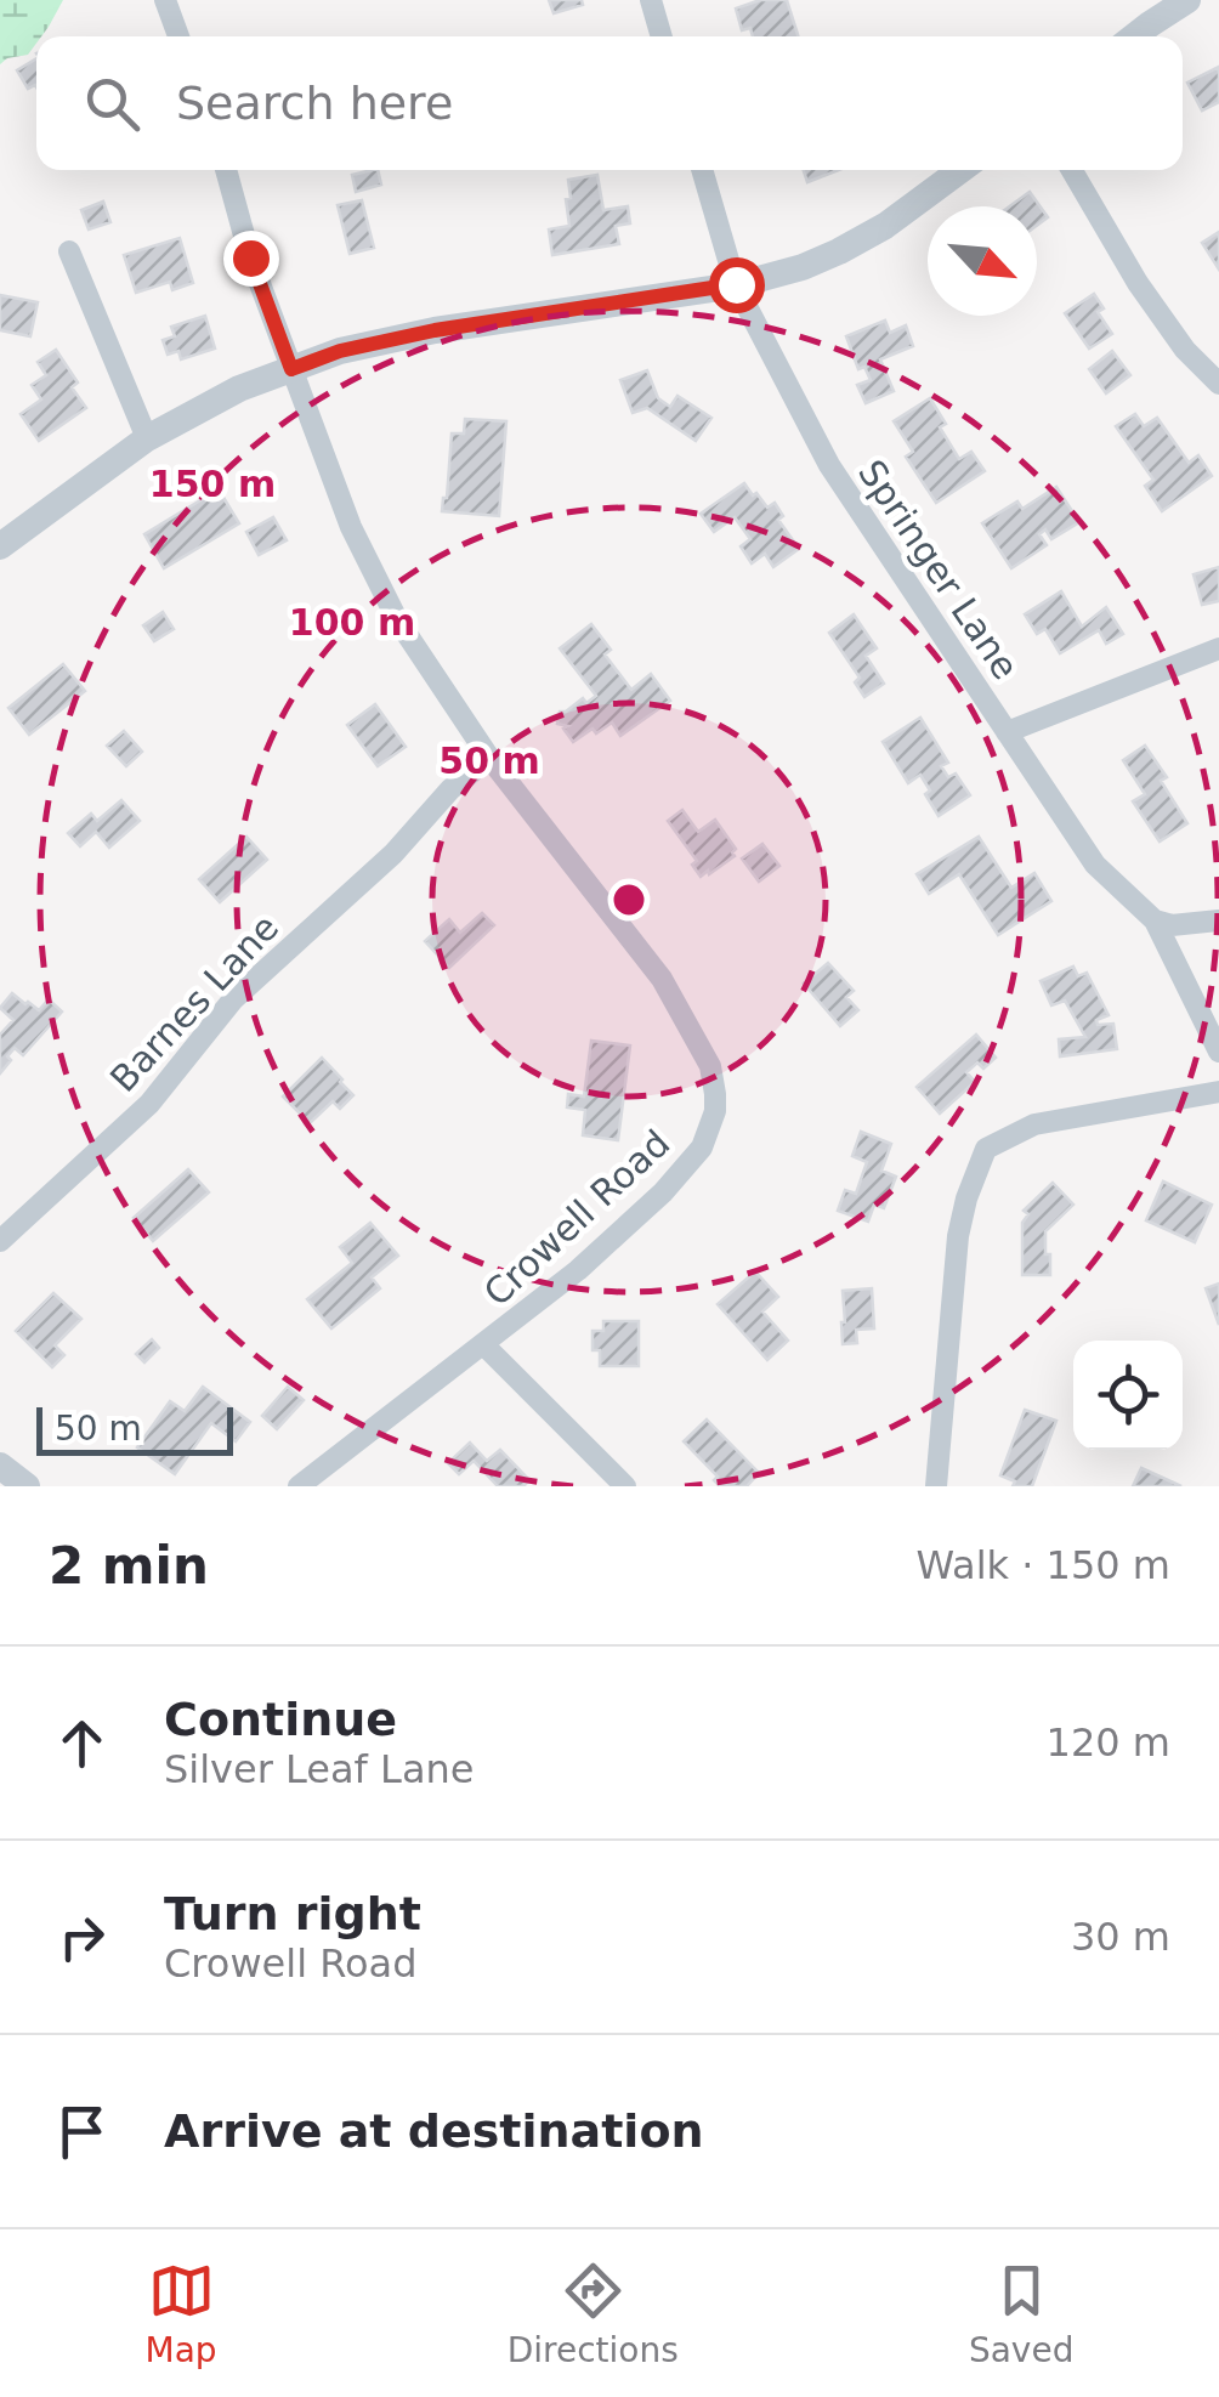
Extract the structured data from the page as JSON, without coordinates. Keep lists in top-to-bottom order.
{
  "streets": {
    "street": ["Springer Lane", "Barnes Lane", "Crowell Road"]
  },
  "crossings": [
    ["Barnes Lane", "Crowell Road"]
  ],
  "scale_bar": "50 m",
  "north": "bottom right",
  "page": {
    "search": "Search here",
    "scale": "50 m",
    "heading": ["2 min", "Walk · 150 m"],
    "list": [
      ["Continue", "Silver Leaf Lane", "120 m"],
      ["Turn right", "Crowell Road", "30 m"],
      "Arrive at destination"
    ],
    "nav": ["Map", "Directions", "Saved"]
  },
  "rings": ["150 m", "100 m", "50 m"]
}
